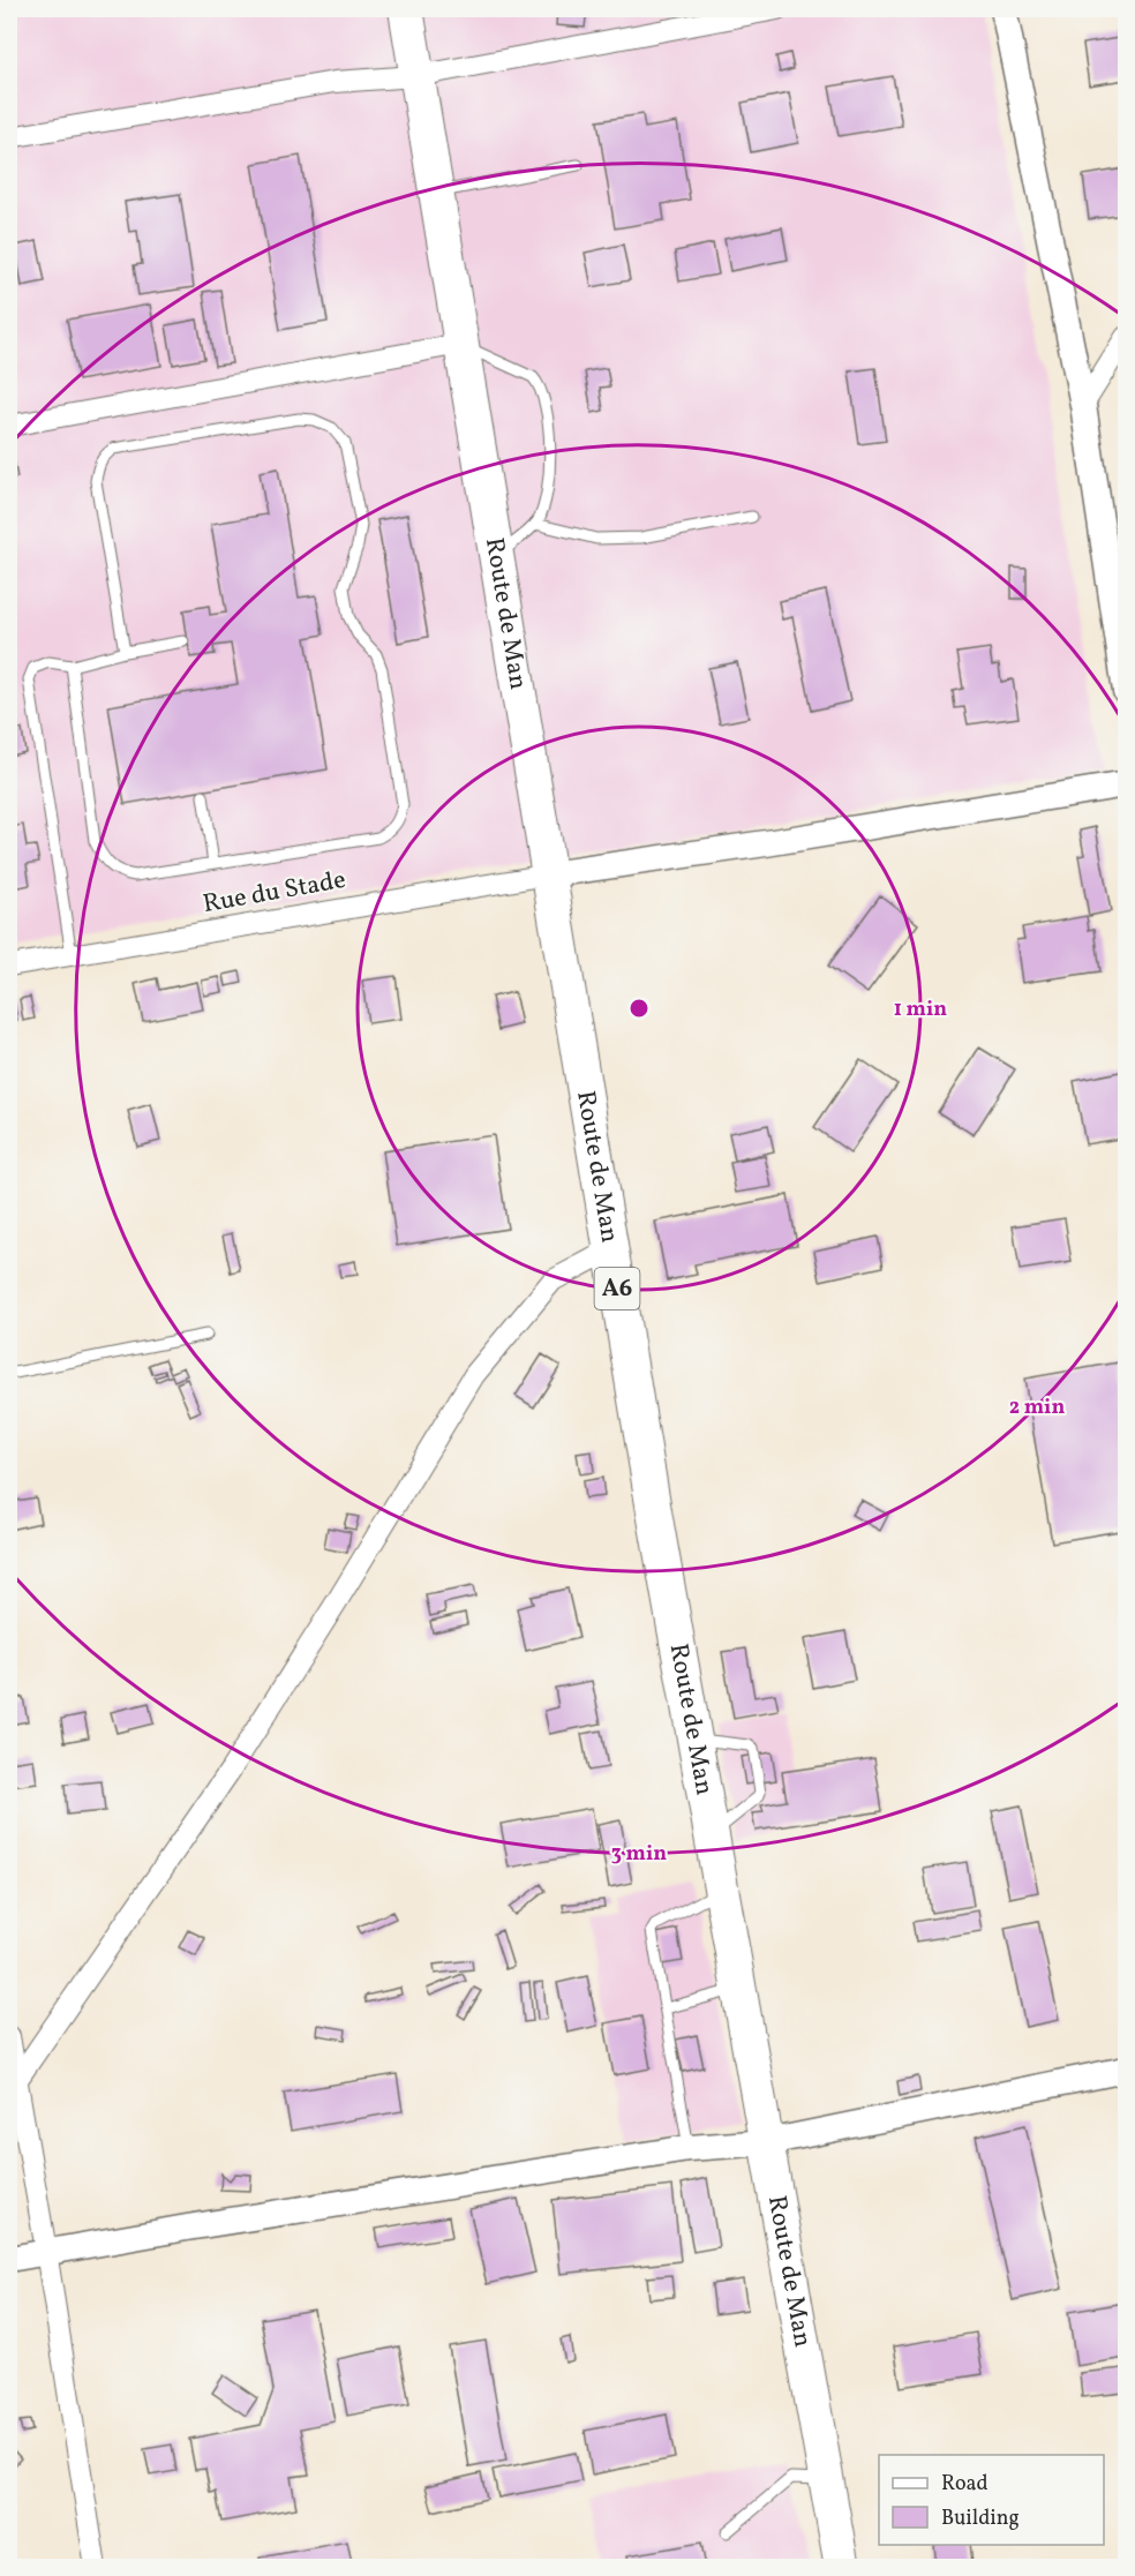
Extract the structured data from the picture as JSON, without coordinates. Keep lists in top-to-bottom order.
{
  "streets": {
    "highway": ["Route de Man", "A6"],
    "street": ["Rue du Stade"]
  },
  "crossings": [
    ["Route de Man", "Rue du Stade"]
  ],
  "legend": ["Road", "Building"],
  "rings": ["1 min", "2 min", "3 min"]
}
